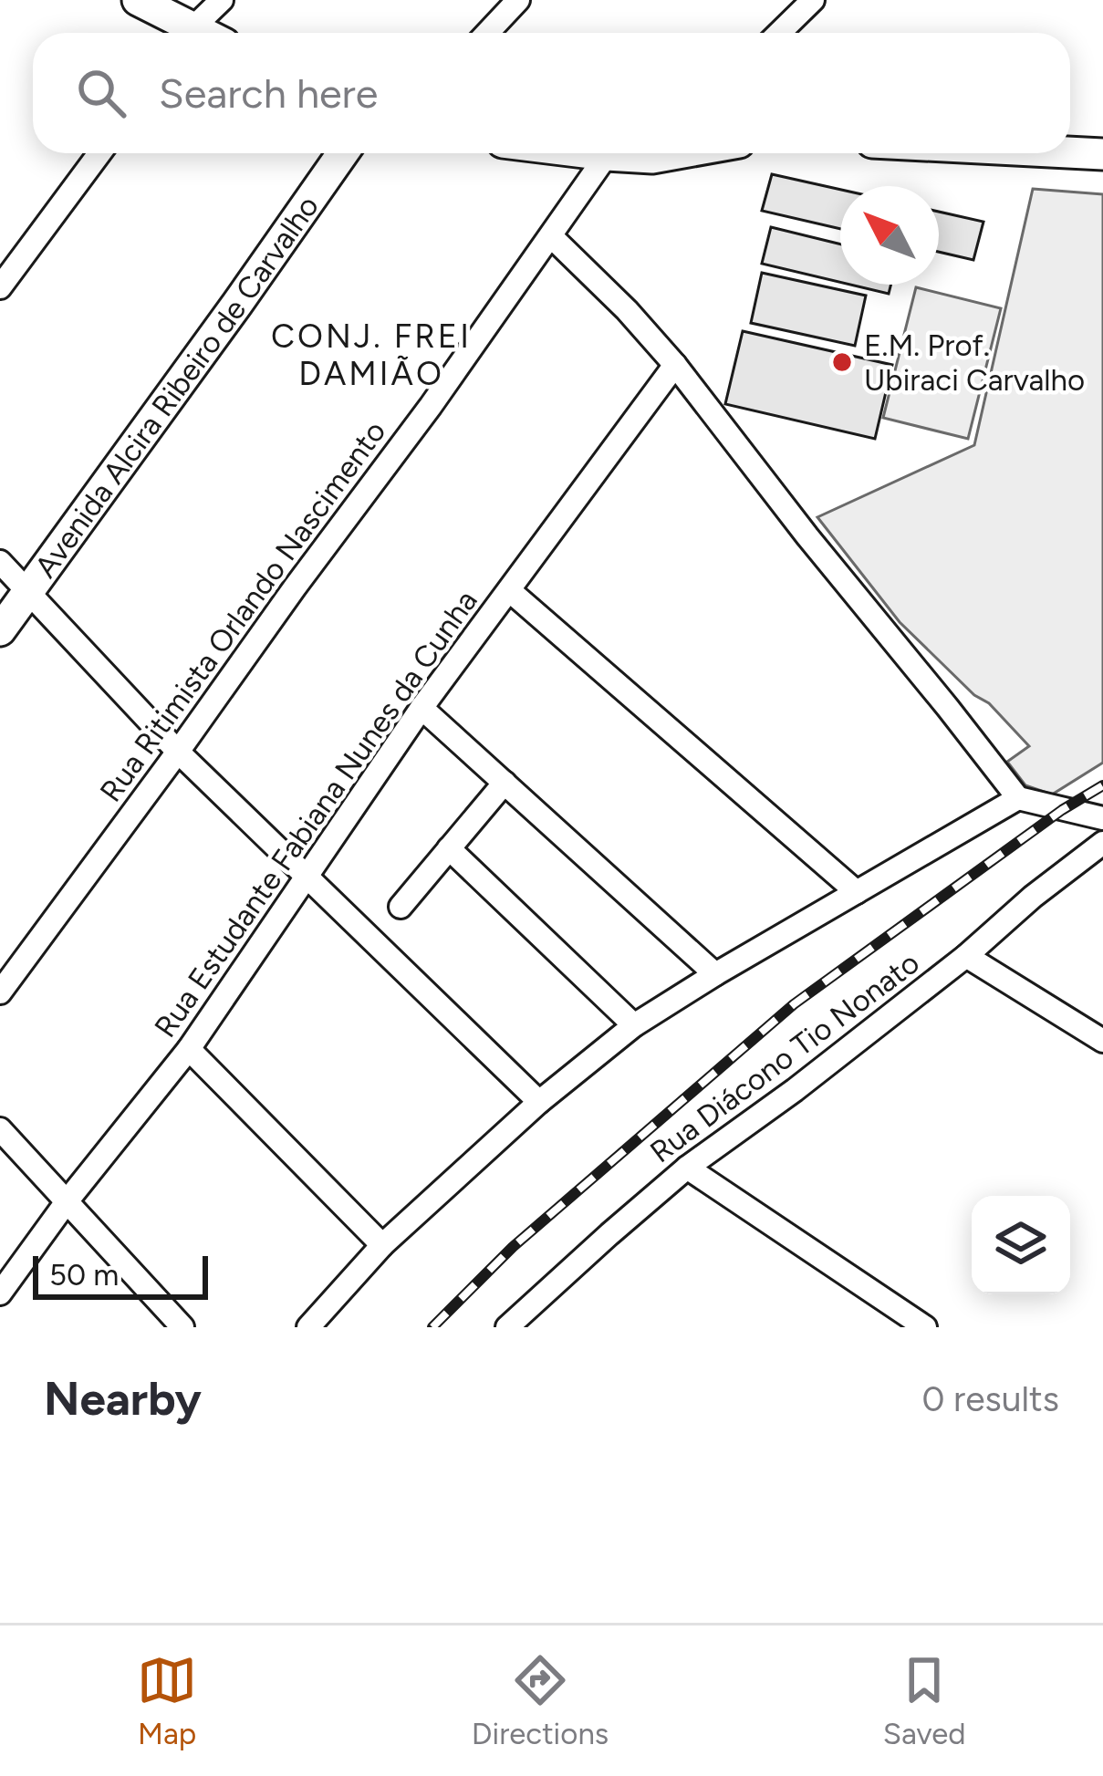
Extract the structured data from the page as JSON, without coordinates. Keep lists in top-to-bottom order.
{
  "streets": {
    "street": [
      "Avenida Alcira Ribeiro de Carvalho",
      "Rua Ritimista Orlando Nascimento",
      "Rua Estudante Fabiana Nunes da Cunha",
      "Rua Diácono Tio Nonato"
    ]
  },
  "districts": ["CONJ. FREI DAMIÃO"],
  "places": ["E.M. Prof. Ubiraci Carvalho"],
  "scale_bar": "50 m",
  "north": "top left",
  "page": {
    "search": "Search here",
    "scale": "50 m",
    "heading": ["Nearby", "0 results"],
    "nav": ["Map", "Directions", "Saved"]
  }
}
